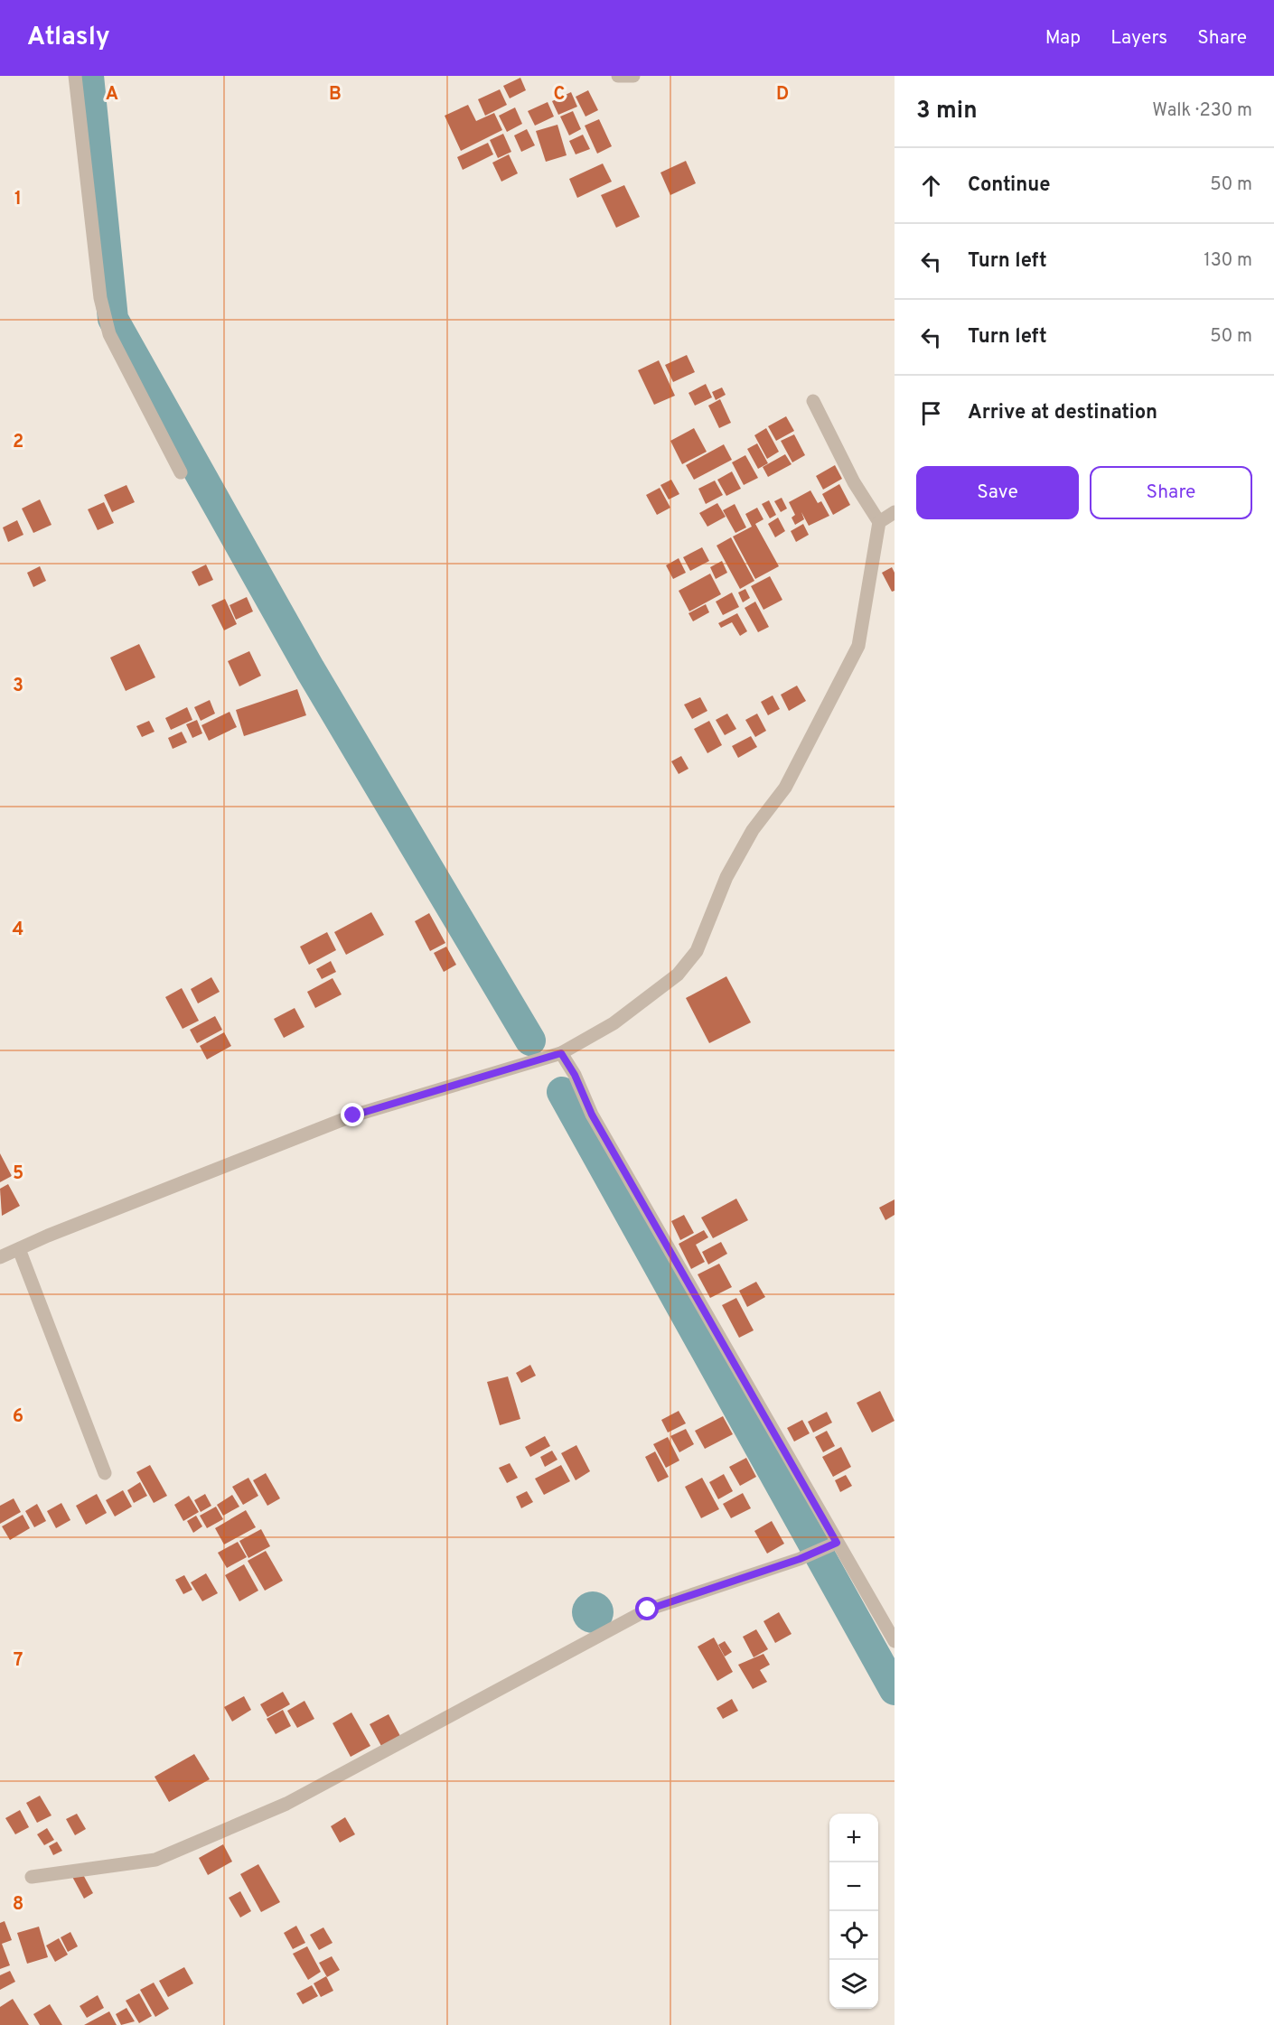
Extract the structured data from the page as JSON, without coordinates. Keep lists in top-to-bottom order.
{
  "page": {
    "header": "Atlasly",
    "nav": ["Map", "Layers", "Share"],
    "heading": ["3 min", "Walk · 230 m"],
    "list": [
      ["Continue", "50 m"],
      ["Turn left", "130 m"],
      ["Turn left", "50 m"],
      "Arrive at destination"
    ],
    "buttons": ["Save", "Share"],
    "map_buttons": ["+", "−"]
  },
  "grid": {
    "columns": [
      "A",
      "B",
      "C",
      "D"
    ],
    "rows": [
      "1",
      "2",
      "3",
      "4",
      "5",
      "6",
      "7",
      "8"
    ]
  }
}
